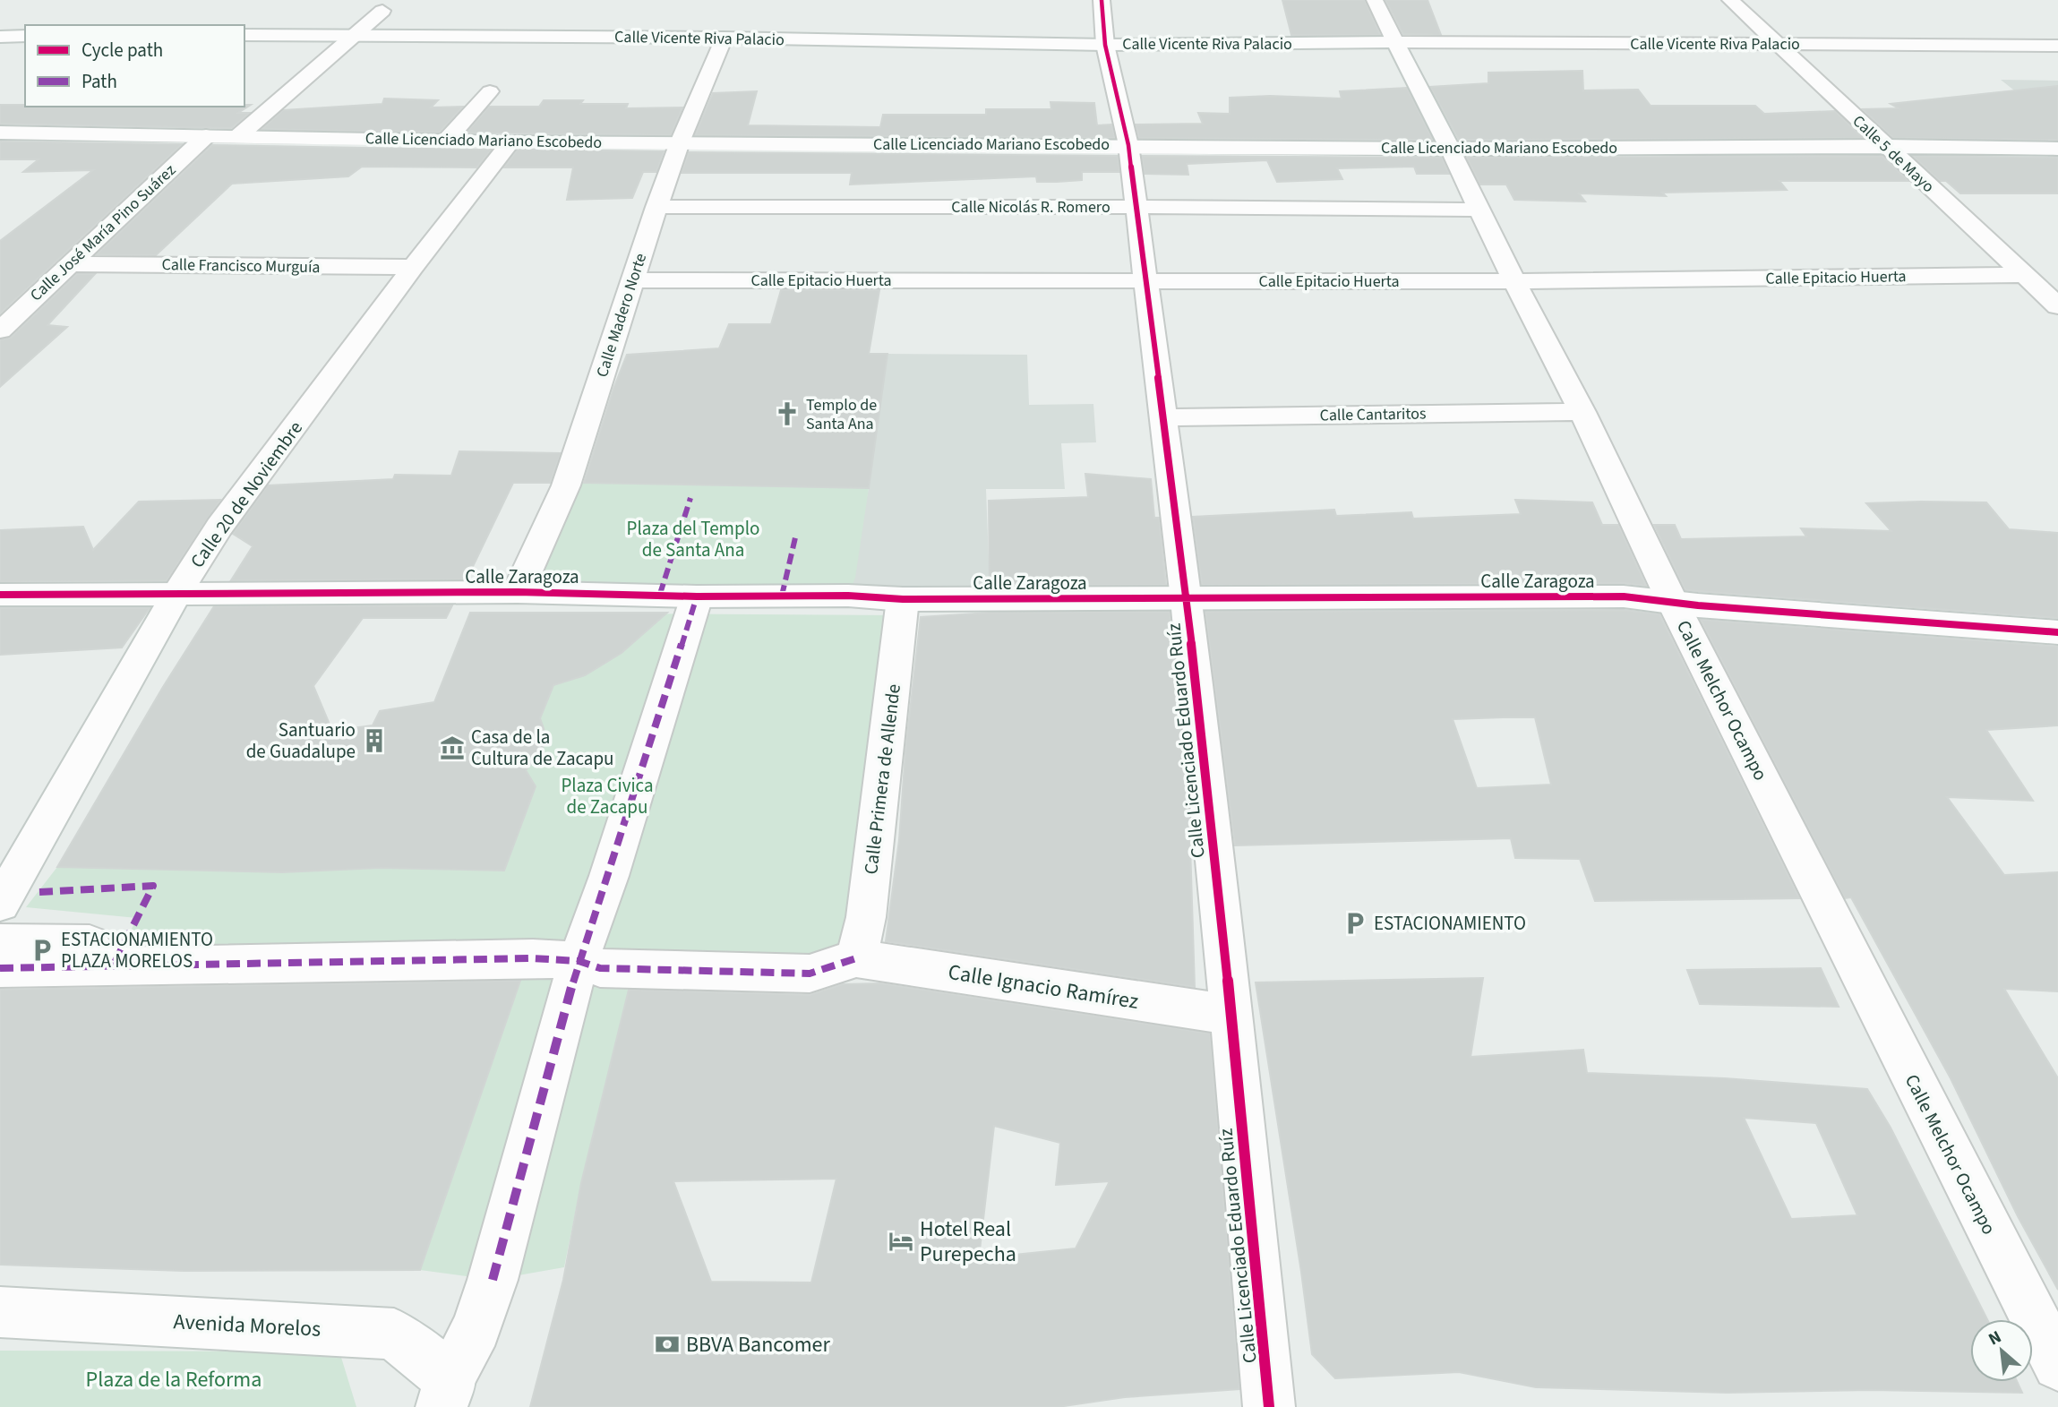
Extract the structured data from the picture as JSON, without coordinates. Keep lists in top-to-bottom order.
{
  "streets": {
    "street": [
      "Calle Vicente Riva Palacio",
      "Calle Licenciado Mariano Escobedo",
      "Calle 5 de Mayo",
      "Calle Nicolás R. Romero",
      "Calle José María Pino Suárez",
      "Calle Francisco Murguía",
      "Calle Epitacio Huerta",
      "Calle Madero Norte",
      "Calle Cantaritos",
      "Calle 20 de Noviembre",
      "Calle Zaragoza",
      "Calle Melchor Ocampo",
      "Calle Licenciado Eduardo Ruíz",
      "Calle Primera de Allende",
      "Calle Ignacio Ramírez",
      "Avenida Morelos"
    ]
  },
  "crossings": [
    ["Calle Vicente Riva Palacio", "Calle 5 de Mayo"],
    ["Calle Vicente Riva Palacio", "Calle Madero Norte"],
    ["Calle Vicente Riva Palacio", "Calle Melchor Ocampo"],
    ["Calle Vicente Riva Palacio", "Calle Licenciado Eduardo Ruíz"],
    ["Calle Licenciado Mariano Escobedo", "Calle 5 de Mayo"],
    ["Calle Licenciado Mariano Escobedo", "Calle José María Pino Suárez"],
    ["Calle Licenciado Mariano Escobedo", "Calle Madero Norte"],
    ["Calle Licenciado Mariano Escobedo", "Calle 20 de Noviembre"],
    ["Calle Licenciado Mariano Escobedo", "Calle Melchor Ocampo"],
    ["Calle Licenciado Mariano Escobedo", "Calle Licenciado Eduardo Ruíz"],
    ["Calle 5 de Mayo", "Calle Epitacio Huerta"],
    ["Calle Nicolás R. Romero", "Calle Madero Norte"],
    ["Calle Nicolás R. Romero", "Calle Melchor Ocampo"],
    ["Calle Nicolás R. Romero", "Calle Licenciado Eduardo Ruíz"],
    ["Calle José María Pino Suárez", "Calle Francisco Murguía"],
    ["Calle Francisco Murguía", "Calle 20 de Noviembre"],
    ["Calle Epitacio Huerta", "Calle Madero Norte"],
    ["Calle Epitacio Huerta", "Calle Melchor Ocampo"],
    ["Calle Epitacio Huerta", "Calle Licenciado Eduardo Ruíz"],
    ["Calle Madero Norte", "Calle Zaragoza"],
    ["Calle Cantaritos", "Calle Melchor Ocampo"],
    ["Calle Cantaritos", "Calle Licenciado Eduardo Ruíz"],
    ["Calle 20 de Noviembre", "Calle Zaragoza"],
    ["Calle Zaragoza", "Calle Melchor Ocampo"],
    ["Calle Zaragoza", "Calle Licenciado Eduardo Ruíz"],
    ["Calle Zaragoza", "Calle Primera de Allende"],
    ["Calle Licenciado Eduardo Ruíz", "Calle Ignacio Ramírez"],
    ["Calle Primera de Allende", "Calle Ignacio Ramírez"]
  ],
  "parks": ["Plaza del Templo de Santa Ana", "Plaza Civica de Zacapu", "Plaza de la Reforma"],
  "places": {
    "church": ["Templo de Santa Ana"],
    "building": ["Santuario de Guadalupe"],
    "museum": ["Casa de la Cultura de Zacapu"],
    "parking": ["ESTACIONAMIENTO", "ESTACIONAMIENTO PLAZA MORELOS"],
    "hotel": ["Hotel Real Purepecha"],
    "bank": ["BBVA Bancomer"]
  },
  "legend": ["Cycle path", "Path"],
  "north": "top left"
}
